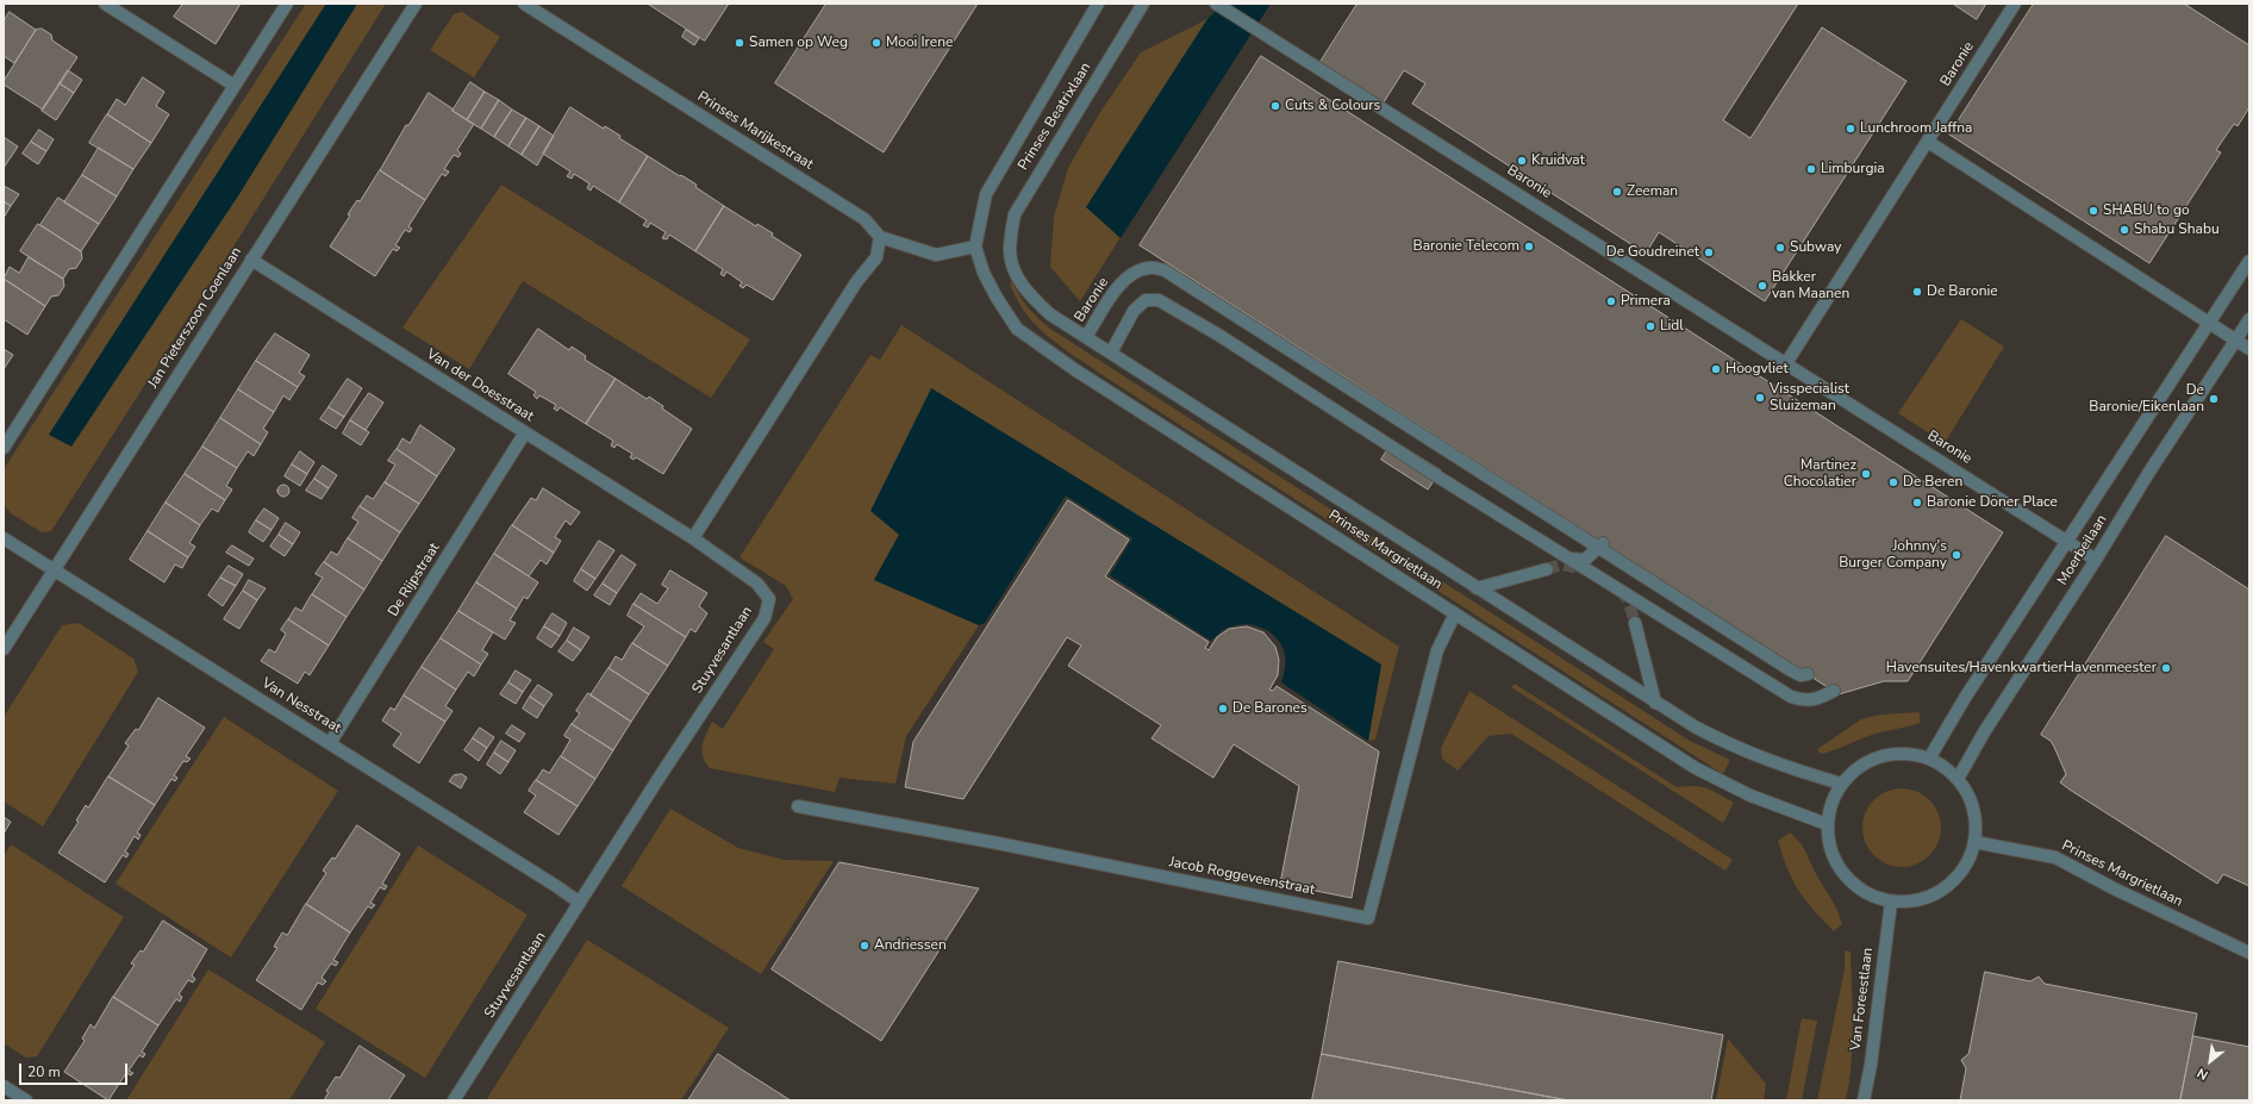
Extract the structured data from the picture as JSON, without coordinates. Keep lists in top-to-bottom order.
{
  "streets": {
    "street": [
      "Baronie",
      "Prinses Beatrixlaan",
      "Prinses Marijkestraat",
      "Jan Pieterszoon Coenlaan",
      "Van der Doesstraat",
      "Prinses Margrietlaan",
      "Moerbeilaan",
      "De Rijpstraat",
      "Stuyvesantlaan",
      "Van Nesstraat",
      "Jacob Roggeveenstraat",
      "Van Foreestlaan"
    ]
  },
  "crossings": [
    ["Baronie", "Prinses Margrietlaan"],
    ["Baronie", "Moerbeilaan"],
    ["Prinses Beatrixlaan", "Prinses Margrietlaan"],
    ["Jan Pieterszoon Coenlaan", "Van der Doesstraat"],
    ["Jan Pieterszoon Coenlaan", "Van Nesstraat"],
    ["Van der Doesstraat", "De Rijpstraat"],
    ["Van der Doesstraat", "Stuyvesantlaan"],
    ["Prinses Margrietlaan", "Moerbeilaan"],
    ["Prinses Margrietlaan", "Jacob Roggeveenstraat"],
    ["Prinses Margrietlaan", "Van Foreestlaan"],
    ["Moerbeilaan", "Van Foreestlaan"],
    ["De Rijpstraat", "Van Nesstraat"],
    ["Stuyvesantlaan", "Van Nesstraat"]
  ],
  "places": [
    "Samen op Weg",
    "Mooi Irene",
    "Cuts & Colours",
    "Lunchroom Jaffna",
    "Kruidvat",
    "Limburgia",
    "Zeeman",
    "SHABU to go",
    "Shabu Shabu",
    "Baronie Telecom",
    "Subway",
    "De Goudreinet",
    "Bakker van Maanen",
    "De Baronie",
    "Primera",
    "Lidl",
    "Hoogvliet",
    "Visspecialist Sluizeman",
    "De Baronie/Eikenlaan",
    "Martinez Chocolatier",
    "De Beren",
    "Baronie Döner Place",
    "Johnny's Burger Company",
    "Havensuites/HavenkwartierHavenmeester",
    "De Barones",
    "Andriessen"
  ],
  "scale_bar": "20 m",
  "north": "bottom left"
}
